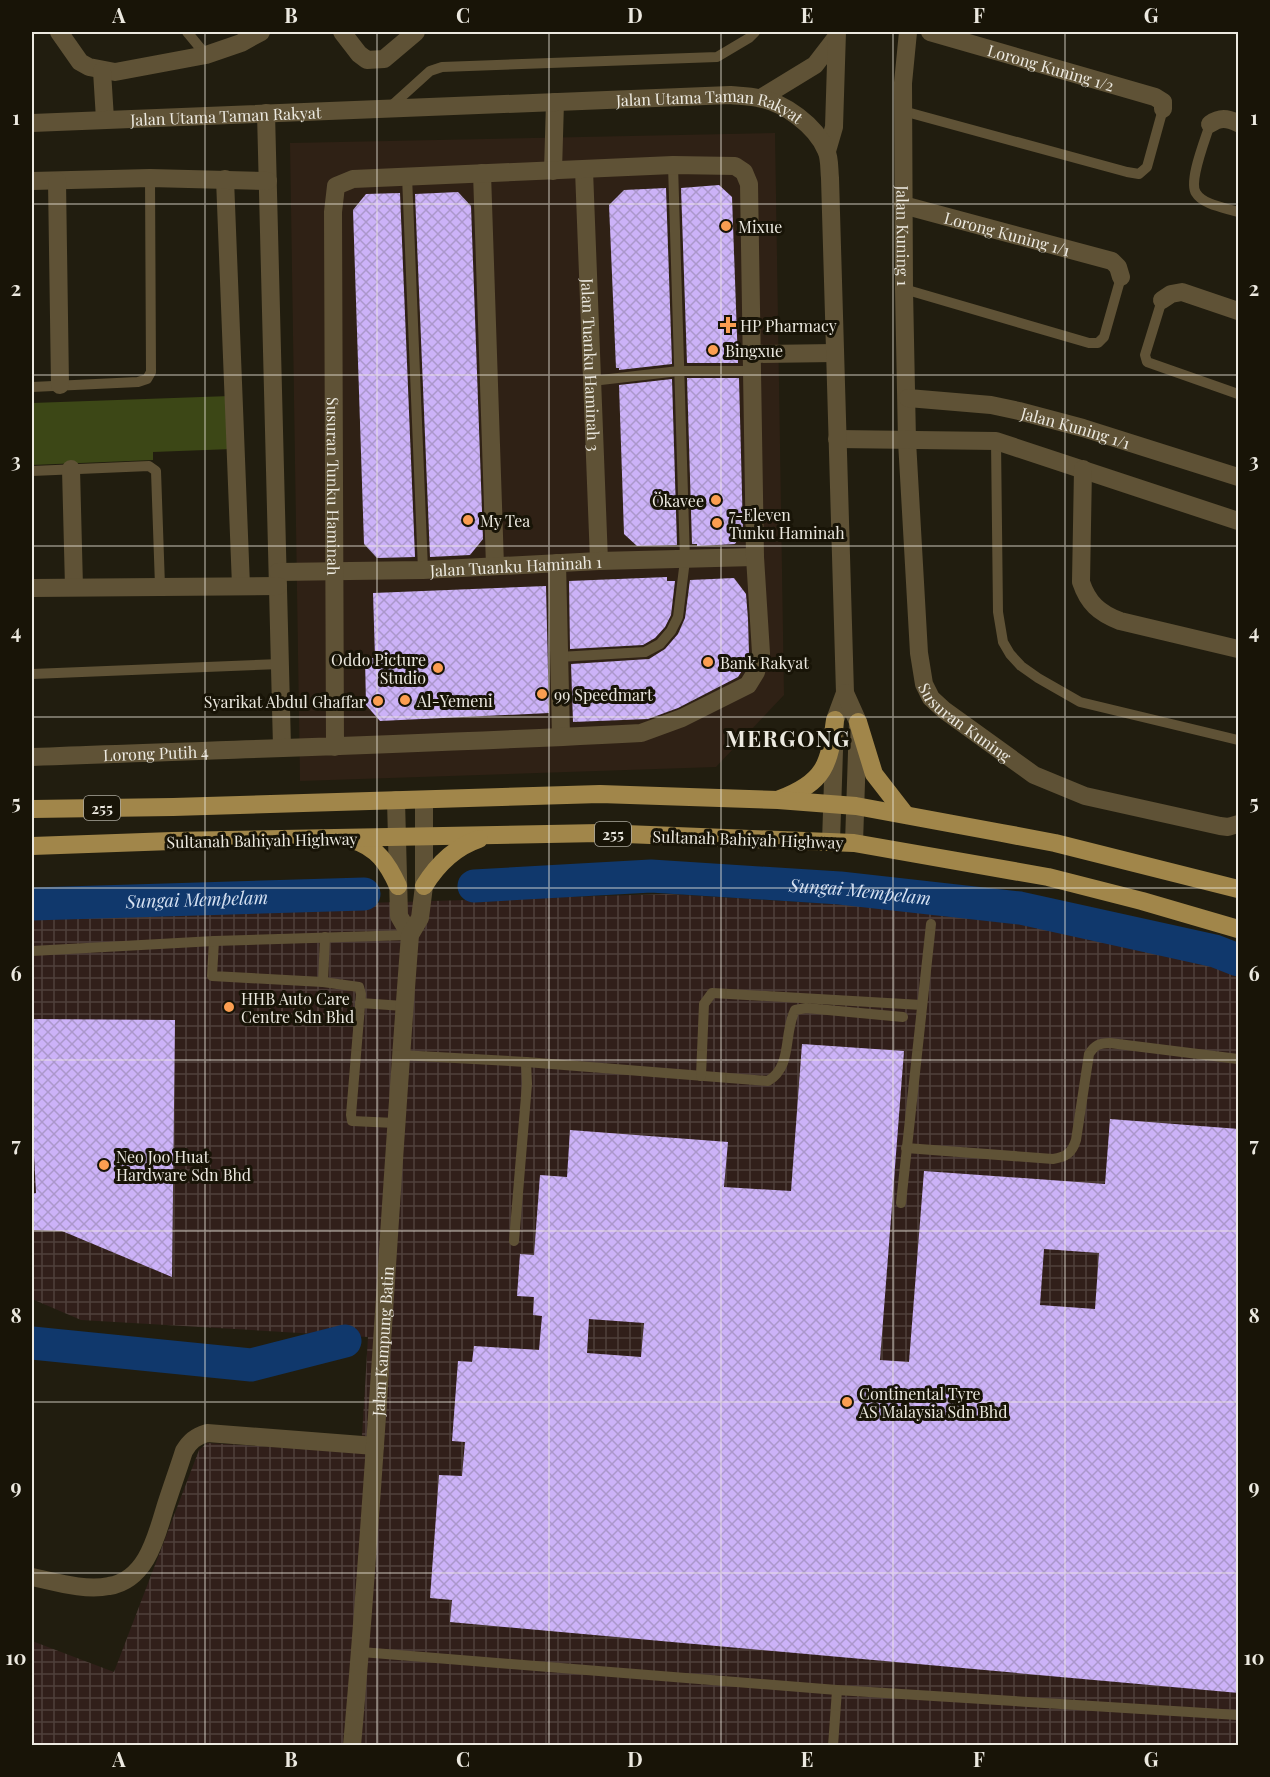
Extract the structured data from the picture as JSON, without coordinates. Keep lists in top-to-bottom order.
{
  "streets": {
    "main road": ["255", "Sultanah Bahiyah Highway"],
    "street": [
      "Lorong Kuning 1/2",
      "Jalan Utama Taman Rakyat",
      "Lorong Kuning 1/1",
      "Jalan Kuning 1",
      "Jalan Tuanku Haminah 3",
      "Jalan Kuning 1/1",
      "Susuran Tunku Haminah",
      "Jalan Tuanku Haminah 1",
      "Susuran Kuning",
      "Lorong Putih 4",
      "Jalan Kampung Batin"
    ]
  },
  "crossings": [
    ["Jalan Utama Taman Rakyat", "Sultanah Bahiyah Highway"],
    ["Lorong Kuning 1/1", "Jalan Kuning 1"],
    ["Jalan Kuning 1", "Jalan Kuning 1/1"],
    ["Jalan Kuning 1", "Susuran Kuning"],
    ["Jalan Tuanku Haminah 3", "Susuran Tunku Haminah"],
    ["Jalan Tuanku Haminah 3", "Jalan Tuanku Haminah 1"],
    ["Susuran Tunku Haminah", "Jalan Tuanku Haminah 1"],
    ["Susuran Tunku Haminah", "Lorong Putih 4"],
    ["Sultanah Bahiyah Highway", "Jalan Kampung Batin"]
  ],
  "districts": ["MERGONG"],
  "water": ["Sungai Mempelam"],
  "places": {
    "other": [
      "Mixue",
      "Bingxue",
      "Ökavee",
      "My Tea",
      "7-Eleven Tunku Haminah",
      "Bank Rakyat",
      "Oddo Picture Studio",
      "99 Speedmart",
      "Al-Yemeni",
      "Syarikat Abdul Ghaffar",
      "HHB Auto Care Centre Sdn Bhd",
      "Neo Joo Huat Hardware Sdn Bhd",
      "Continental Tyre AS Malaysia Sdn Bhd"
    ],
    "health": ["HP Pharmacy"]
  },
  "grid": {
    "columns": [
      "A",
      "B",
      "C",
      "D",
      "E",
      "F",
      "G"
    ],
    "rows": [
      "1",
      "2",
      "3",
      "4",
      "5",
      "6",
      "7",
      "8",
      "9",
      "10"
    ]
  }
}
